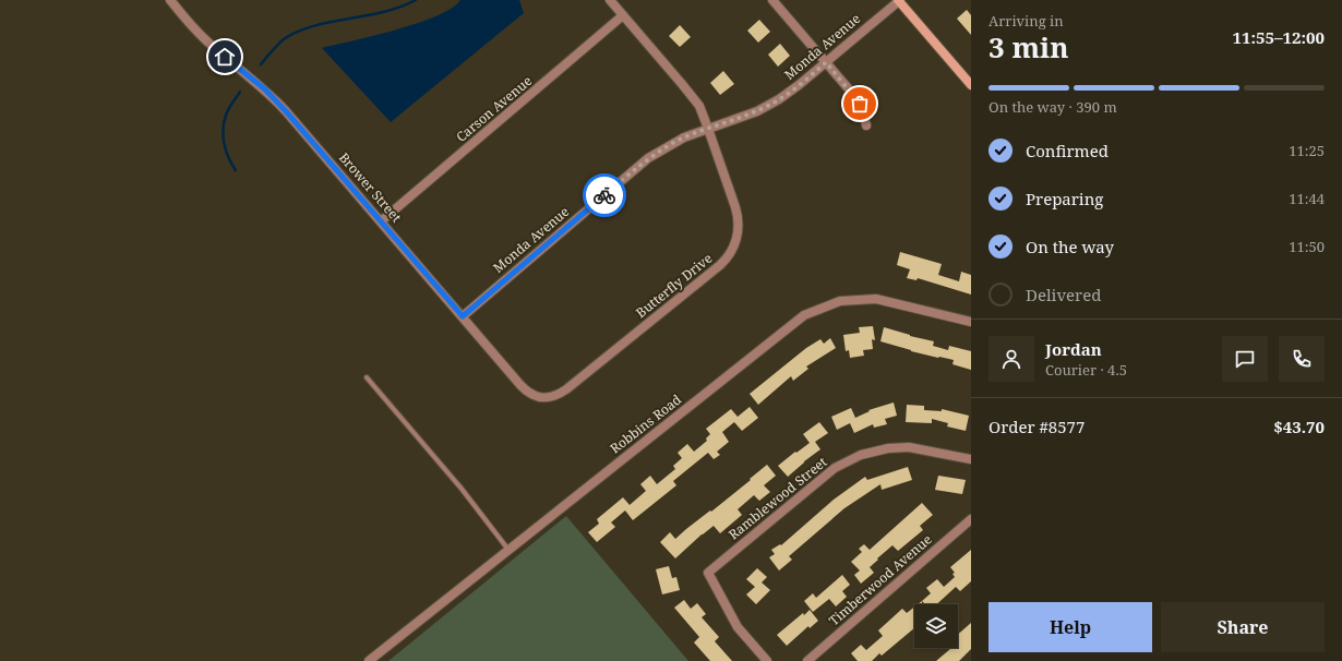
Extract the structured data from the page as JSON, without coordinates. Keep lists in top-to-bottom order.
{
  "streets": {
    "street": [
      "Monda Avenue",
      "Carson Avenue",
      "Brower Street",
      "Butterfly Drive",
      "Robbins Road",
      "Ramblewood Street",
      "Timberwood Avenue"
    ]
  },
  "crossings": [
    ["Monda Avenue", "Brower Street"],
    ["Monda Avenue", "Butterfly Drive"],
    ["Carson Avenue", "Brower Street"],
    ["Carson Avenue", "Butterfly Drive"],
    ["Brower Street", "Butterfly Drive"]
  ],
  "page": {
    "heading": ["3 min", "Arriving in", "11:55–12:00"],
    "panel": [
      "Jordan",
      "Courier · 4.5",
      "Order #8577",
      "$43.70"
    ],
    "bar": "On the way · 390 m",
    "list": [
      ["Confirmed", "11:25"],
      ["Preparing", "11:44"],
      ["On the way", "11:50"],
      "Delivered"
    ],
    "buttons": ["Help", "Share"]
  }
}
